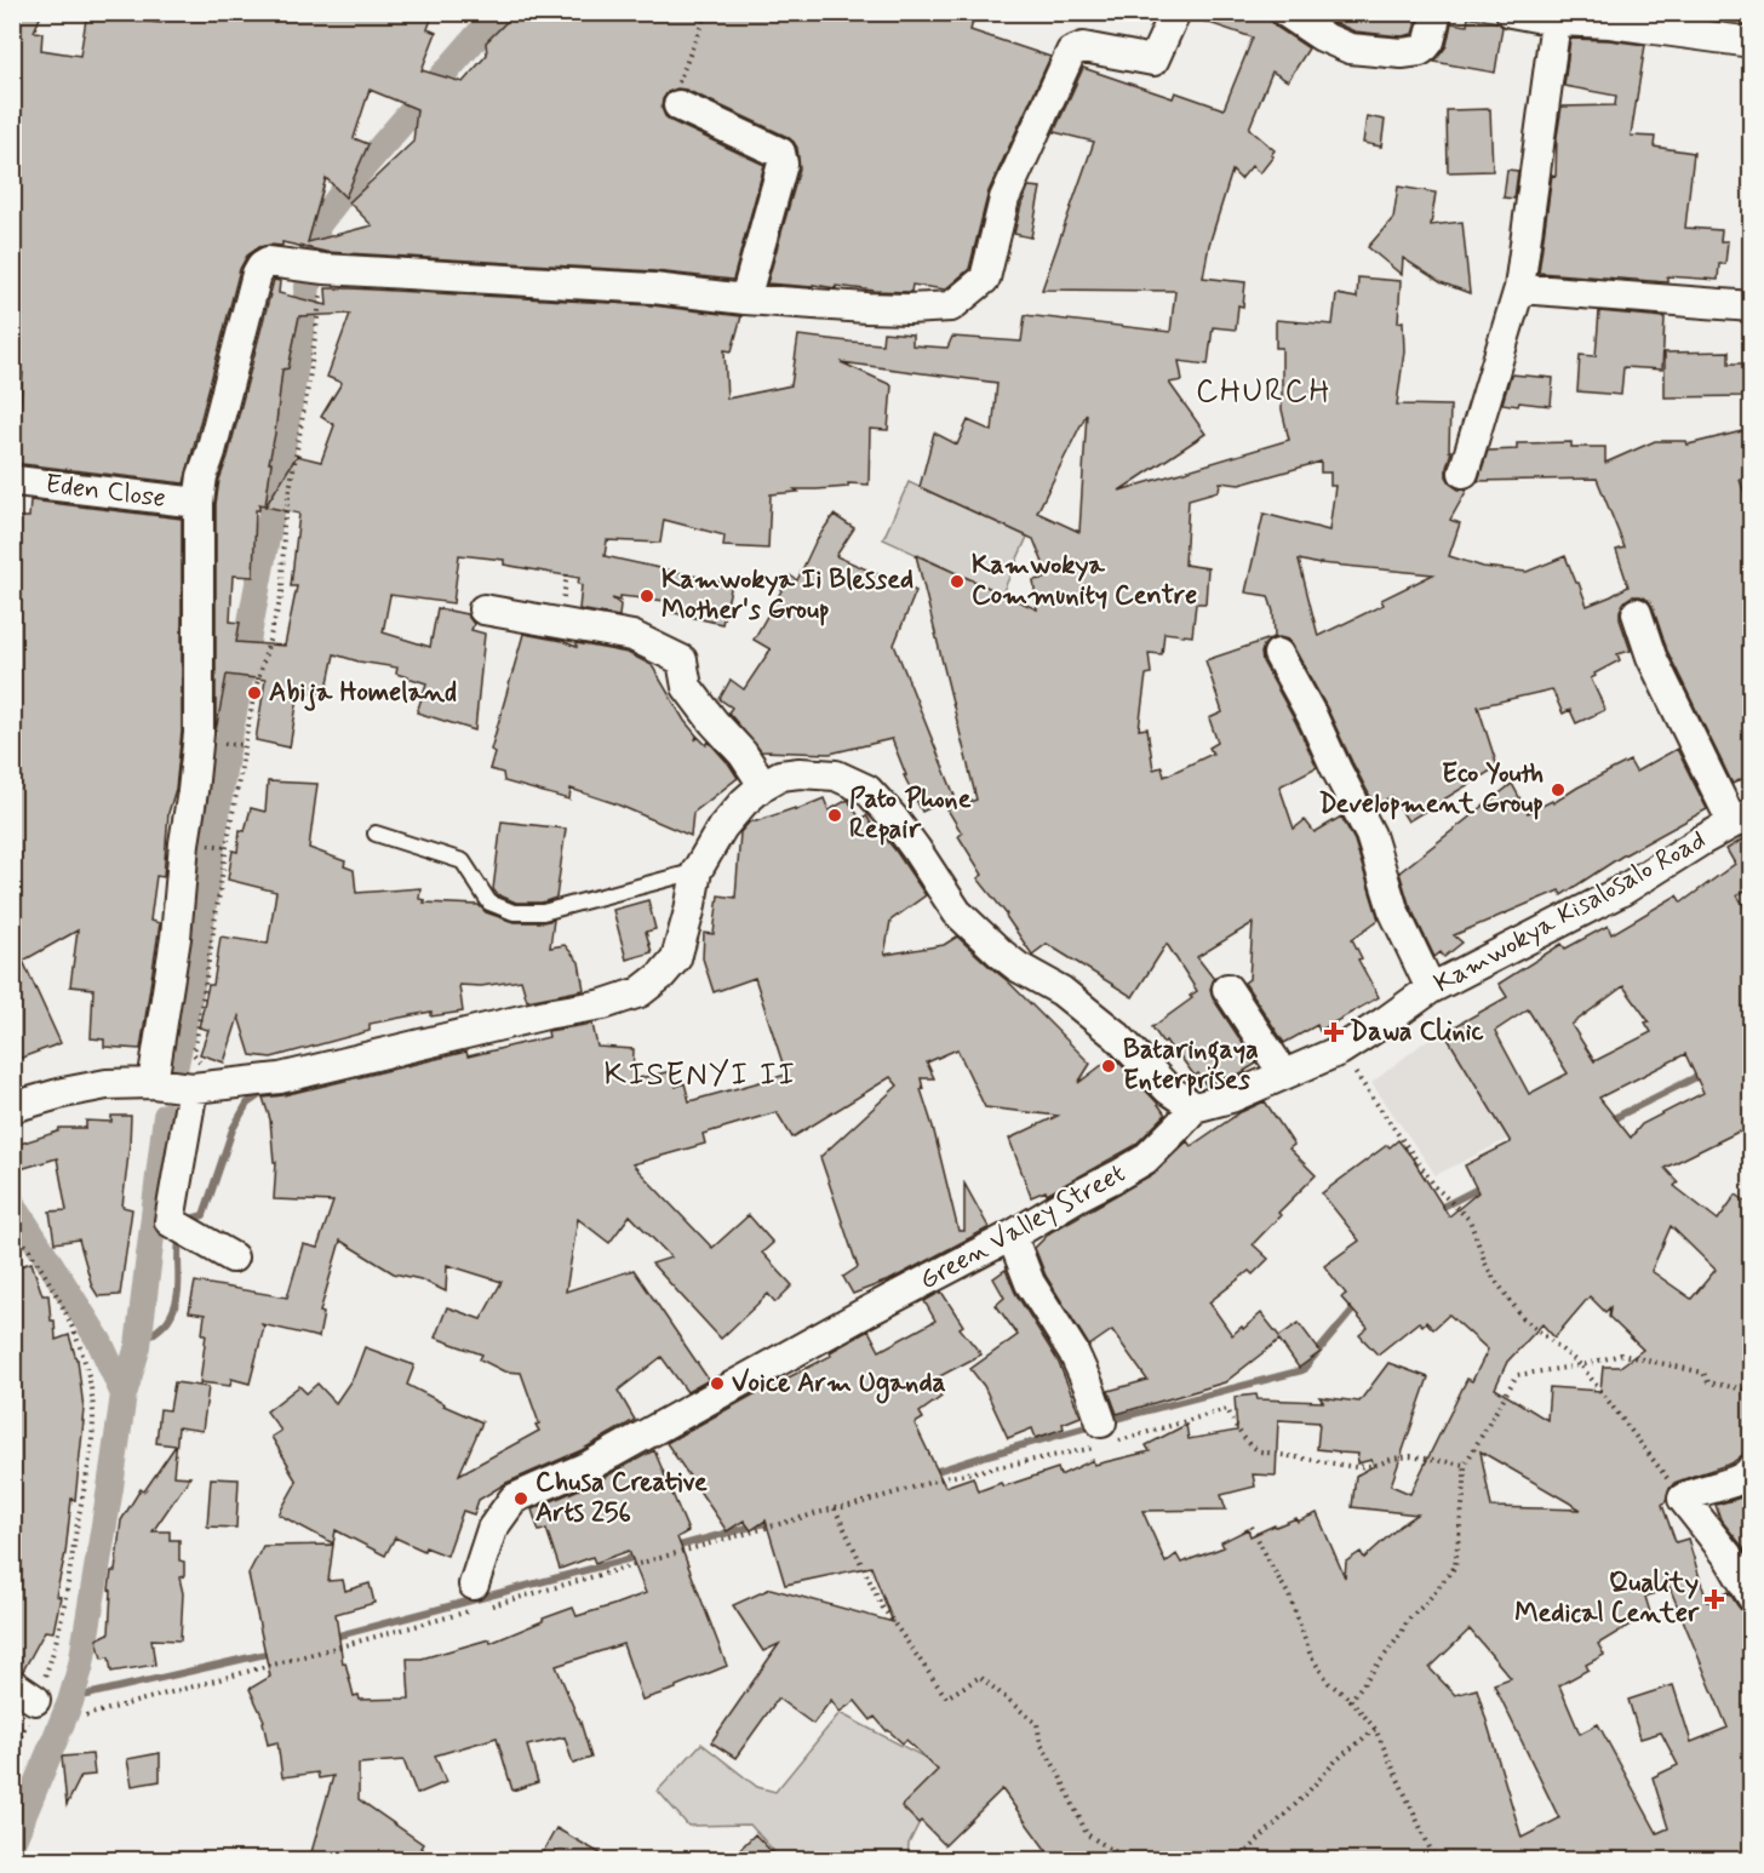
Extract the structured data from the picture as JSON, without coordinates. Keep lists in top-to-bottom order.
{
  "streets": {
    "street": ["Eden Close", "Kamwokya Kisalosalo Road", "Green Valley Street"]
  },
  "crossings": [
    ["Kamwokya Kisalosalo Road", "Green Valley Street"]
  ],
  "districts": ["CHURCH", "KISENYI II"],
  "places": {
    "other": [
      "Kamwokya Community Centre",
      "Kamwokya Ii Blessed Mother's Group",
      "Abija Homeland",
      "Eco Youth Development Group",
      "Pato Phone Repair",
      "Bataringaya Enterprises",
      "Voice Arm Uganda",
      "Chusa Creative Arts 256"
    ],
    "health": ["Dawa Clinic", "Quality Medical Center"]
  }
}
